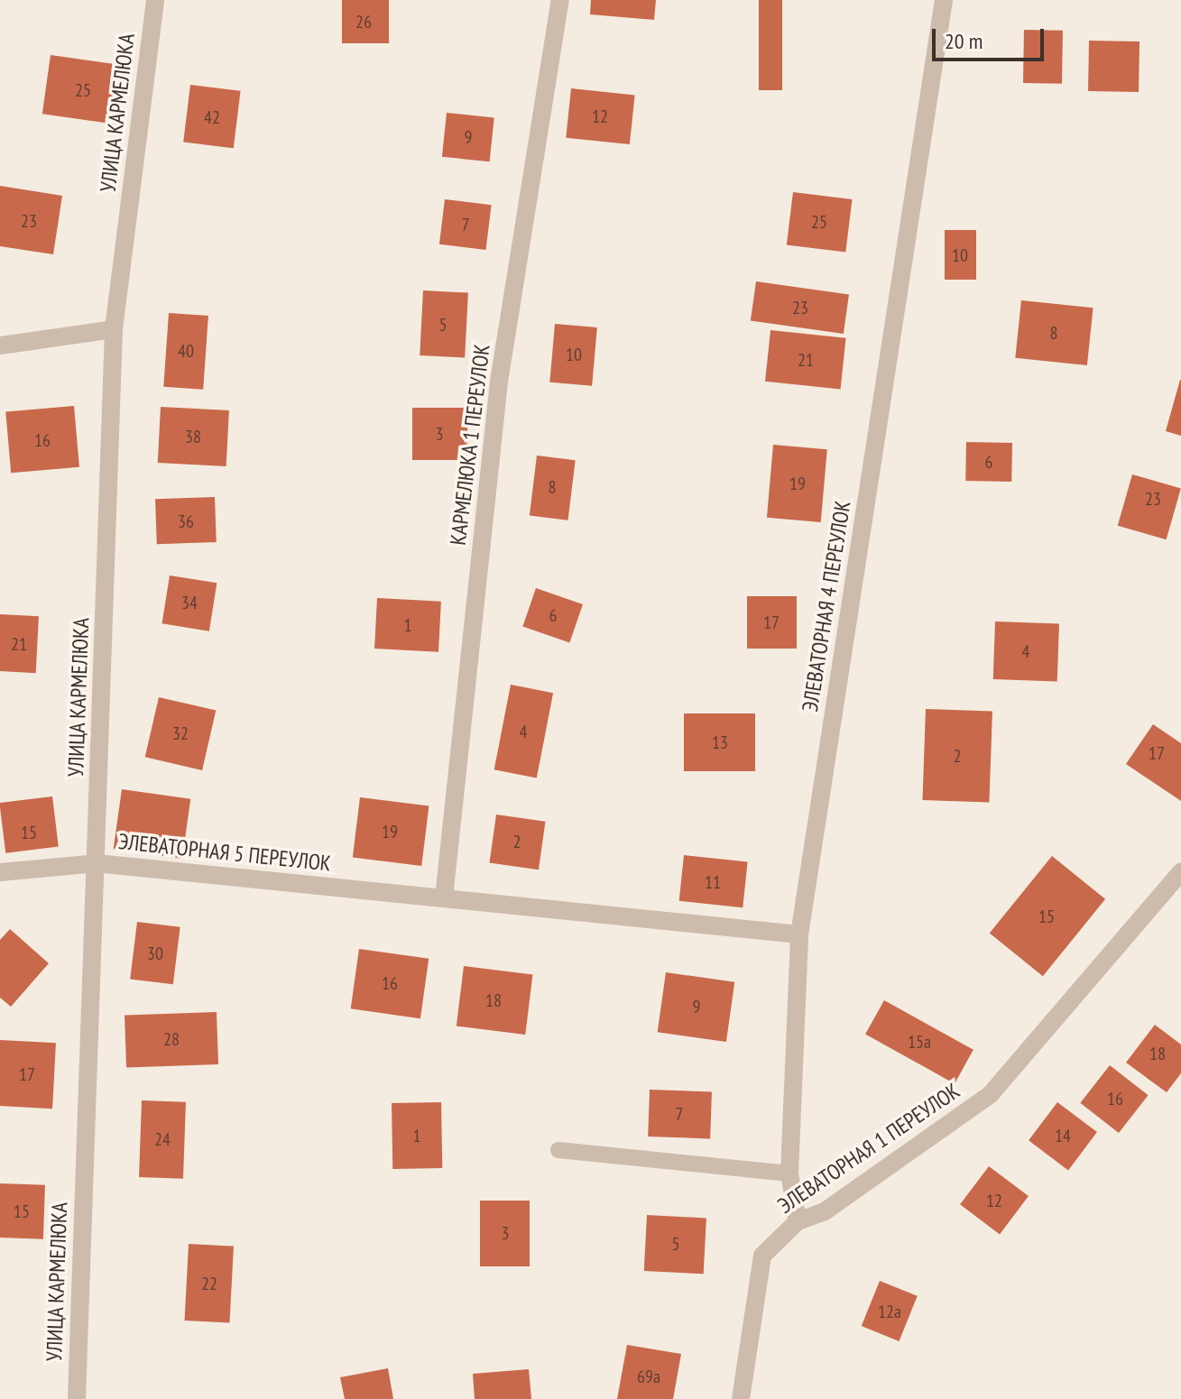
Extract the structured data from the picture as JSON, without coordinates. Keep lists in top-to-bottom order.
{
  "streets": {
    "street": [
      "УЛИЦА КАРМЕЛЮКА",
      "КАРМЕЛЮКА 1 ПЕРЕУЛОК",
      "ЭЛЕВАТОРНАЯ 4 ПЕРЕУЛОК",
      "ЭЛЕВАТОРНАЯ 5 ПЕРЕУЛОК",
      "ЭЛЕВАТОРНАЯ 1 ПЕРЕУЛОК"
    ]
  },
  "crossings": [
    ["УЛИЦА КАРМЕЛЮКА", "ЭЛЕВАТОРНАЯ 5 ПЕРЕУЛОК"],
    ["КАРМЕЛЮКА 1 ПЕРЕУЛОК", "ЭЛЕВАТОРНАЯ 5 ПЕРЕУЛОК"],
    ["ЭЛЕВАТОРНАЯ 4 ПЕРЕУЛОК", "ЭЛЕВАТОРНАЯ 5 ПЕРЕУЛОК"],
    ["ЭЛЕВАТОРНАЯ 4 ПЕРЕУЛОК", "ЭЛЕВАТОРНАЯ 1 ПЕРЕУЛОК"]
  ],
  "house_numbers": [
    "26",
    "25",
    "12",
    "42",
    "9",
    "23",
    "25",
    "7",
    "10",
    "23",
    "5",
    "8",
    "40",
    "10",
    "21",
    "3",
    "38",
    "16",
    "6",
    "19",
    "8",
    "23",
    "36",
    "34",
    "6",
    "17",
    "1",
    "21",
    "4",
    "4",
    "32",
    "13",
    "17",
    "2",
    "19",
    "15",
    "2",
    "11",
    "15",
    "30",
    "16",
    "18",
    "9",
    "28",
    "15а",
    "18",
    "17",
    "16",
    "7",
    "1",
    "14",
    "24",
    "12",
    "15",
    "3",
    "5",
    "22",
    "12а",
    "69а"
  ],
  "scale_bar": "20 m"
}
